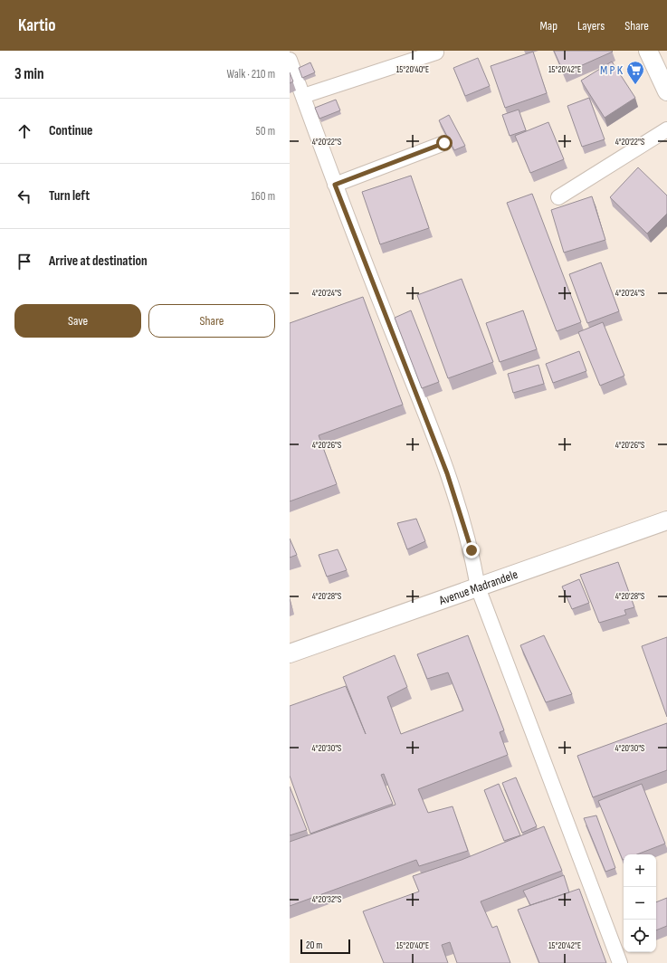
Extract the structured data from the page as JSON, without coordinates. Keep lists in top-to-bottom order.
{
  "streets": {
    "street": ["Avenue Madrandele"]
  },
  "places": {
    "supermarket": ["M P K"]
  },
  "scale_bar": "20 m",
  "page": {
    "header": "Kartio",
    "nav": ["Map", "Layers", "Share"],
    "heading": ["3 min", "Walk · 210 m"],
    "list": [
      ["Continue", "50 m"],
      ["Turn left", "160 m"],
      "Arrive at destination"
    ],
    "buttons": ["Save", "Share"],
    "map_buttons": ["+", "−"],
    "scale": "20 m"
  },
  "coordinates": [
    "15°20'40\"E",
    "15°20'42\"E",
    "4°20'22\"S",
    "4°20'24\"S",
    "4°20'26\"S",
    "4°20'28\"S",
    "4°20'30\"S",
    "4°20'32\"S"
  ]
}
